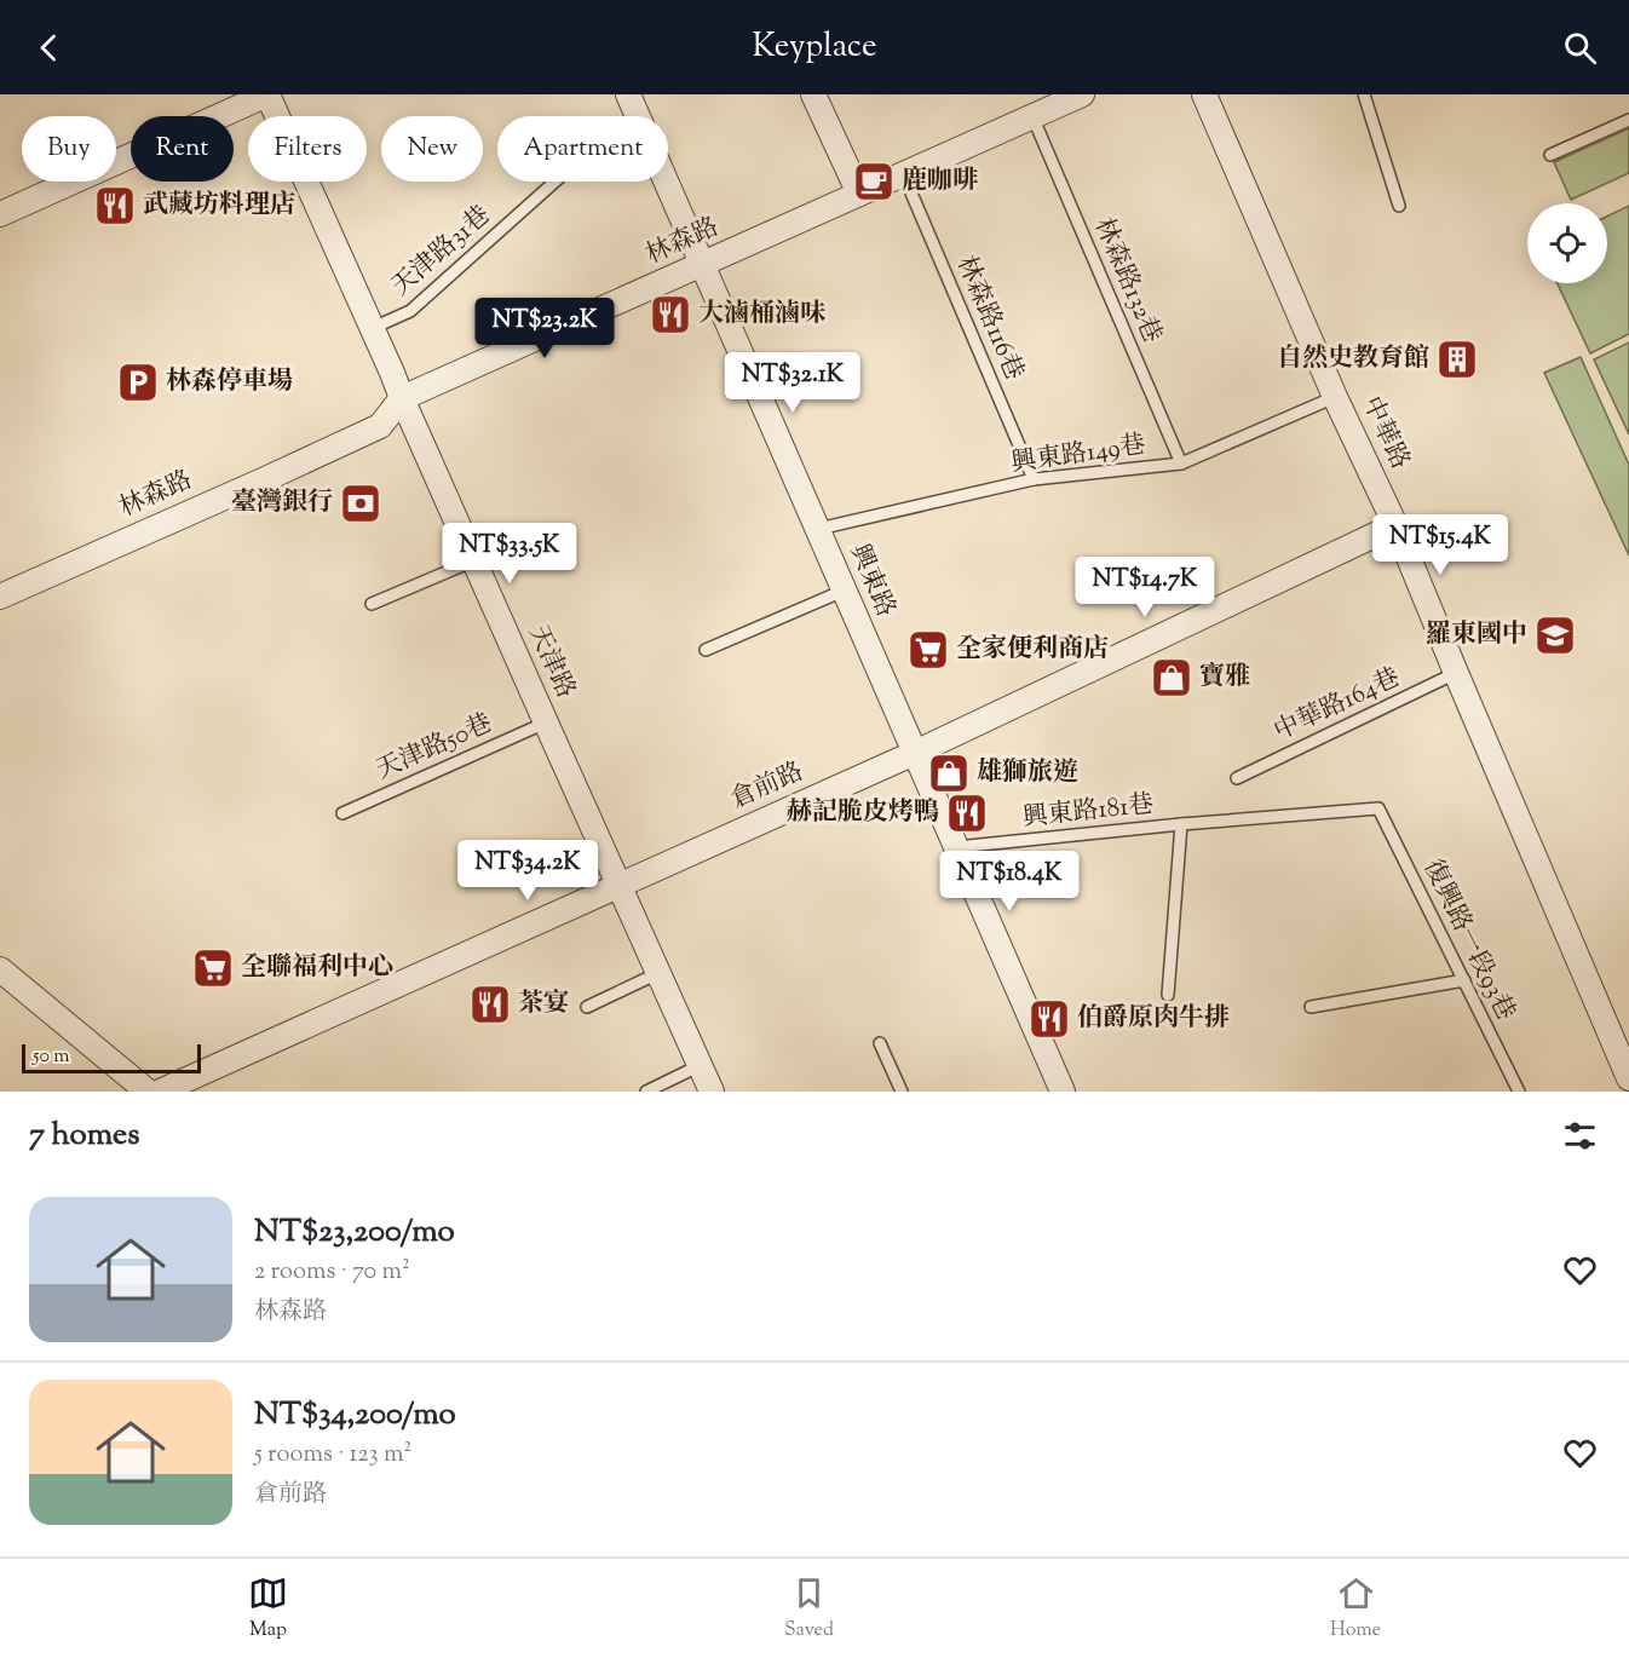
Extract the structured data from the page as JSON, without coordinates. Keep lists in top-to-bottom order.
{
  "streets": {
    "street": [
      "林森路",
      "中華路",
      "興東路",
      "天津路",
      "倉前路"
    ],
    "lane": [
      "天津路31巷",
      "林森路132巷",
      "林森路116巷",
      "興東路149巷",
      "中華路164巷",
      "天津路50巷",
      "興東路181巷",
      "復興路一段93巷"
    ]
  },
  "crossings": [
    ["林森路", "林森路132巷"],
    ["林森路", "林森路116巷"],
    ["林森路", "興東路"],
    ["林森路", "天津路"],
    ["天津路31巷", "天津路"],
    ["林森路132巷", "興東路149巷"],
    ["林森路116巷", "興東路149巷"],
    ["中華路", "興東路149巷"],
    ["中華路", "中華路164巷"],
    ["中華路", "倉前路"],
    ["興東路149巷", "興東路"],
    ["興東路", "倉前路"],
    ["興東路", "興東路181巷"],
    ["天津路", "天津路50巷"],
    ["天津路", "倉前路"],
    ["興東路181巷", "復興路一段93巷"]
  ],
  "places": {
    "cafe": ["鹿咖啡"],
    "restaurant": [
      "武藏坊料理店",
      "大滷桶滷味",
      "赫記脆皮烤鴨",
      "茶宴",
      "伯爵原肉牛排"
    ],
    "building": ["自然史教育館"],
    "parking": ["林森停車場"],
    "bank": ["臺灣銀行"],
    "school or university": ["羅東國中"],
    "supermarket": ["全家便利商店", "全聯福利中心"],
    "shop": ["寶雅", "雄獅旅遊"]
  },
  "scale_bar": "50 m",
  "page": {
    "header": "Keyplace",
    "chip": [
      "Buy",
      "Rent",
      "Filters",
      "New",
      "Apartment"
    ],
    "price": [
      "NT$23.2K",
      "NT$32.1K",
      "NT$15.4K",
      "NT$33.5K",
      "NT$14.7K",
      "NT$34.2K",
      "NT$18.4K"
    ],
    "scale": "50 m",
    "heading": "7 homes",
    "list": [
      {
        "name": "NT$23,200/mo",
        "note": "2 rooms · 70 m² · 林森路"
      },
      {
        "name": "NT$34,200/mo",
        "note": "5 rooms · 123 m² · 倉前路"
      }
    ],
    "tabs": ["Map", "Saved", "Home"]
  }
}
